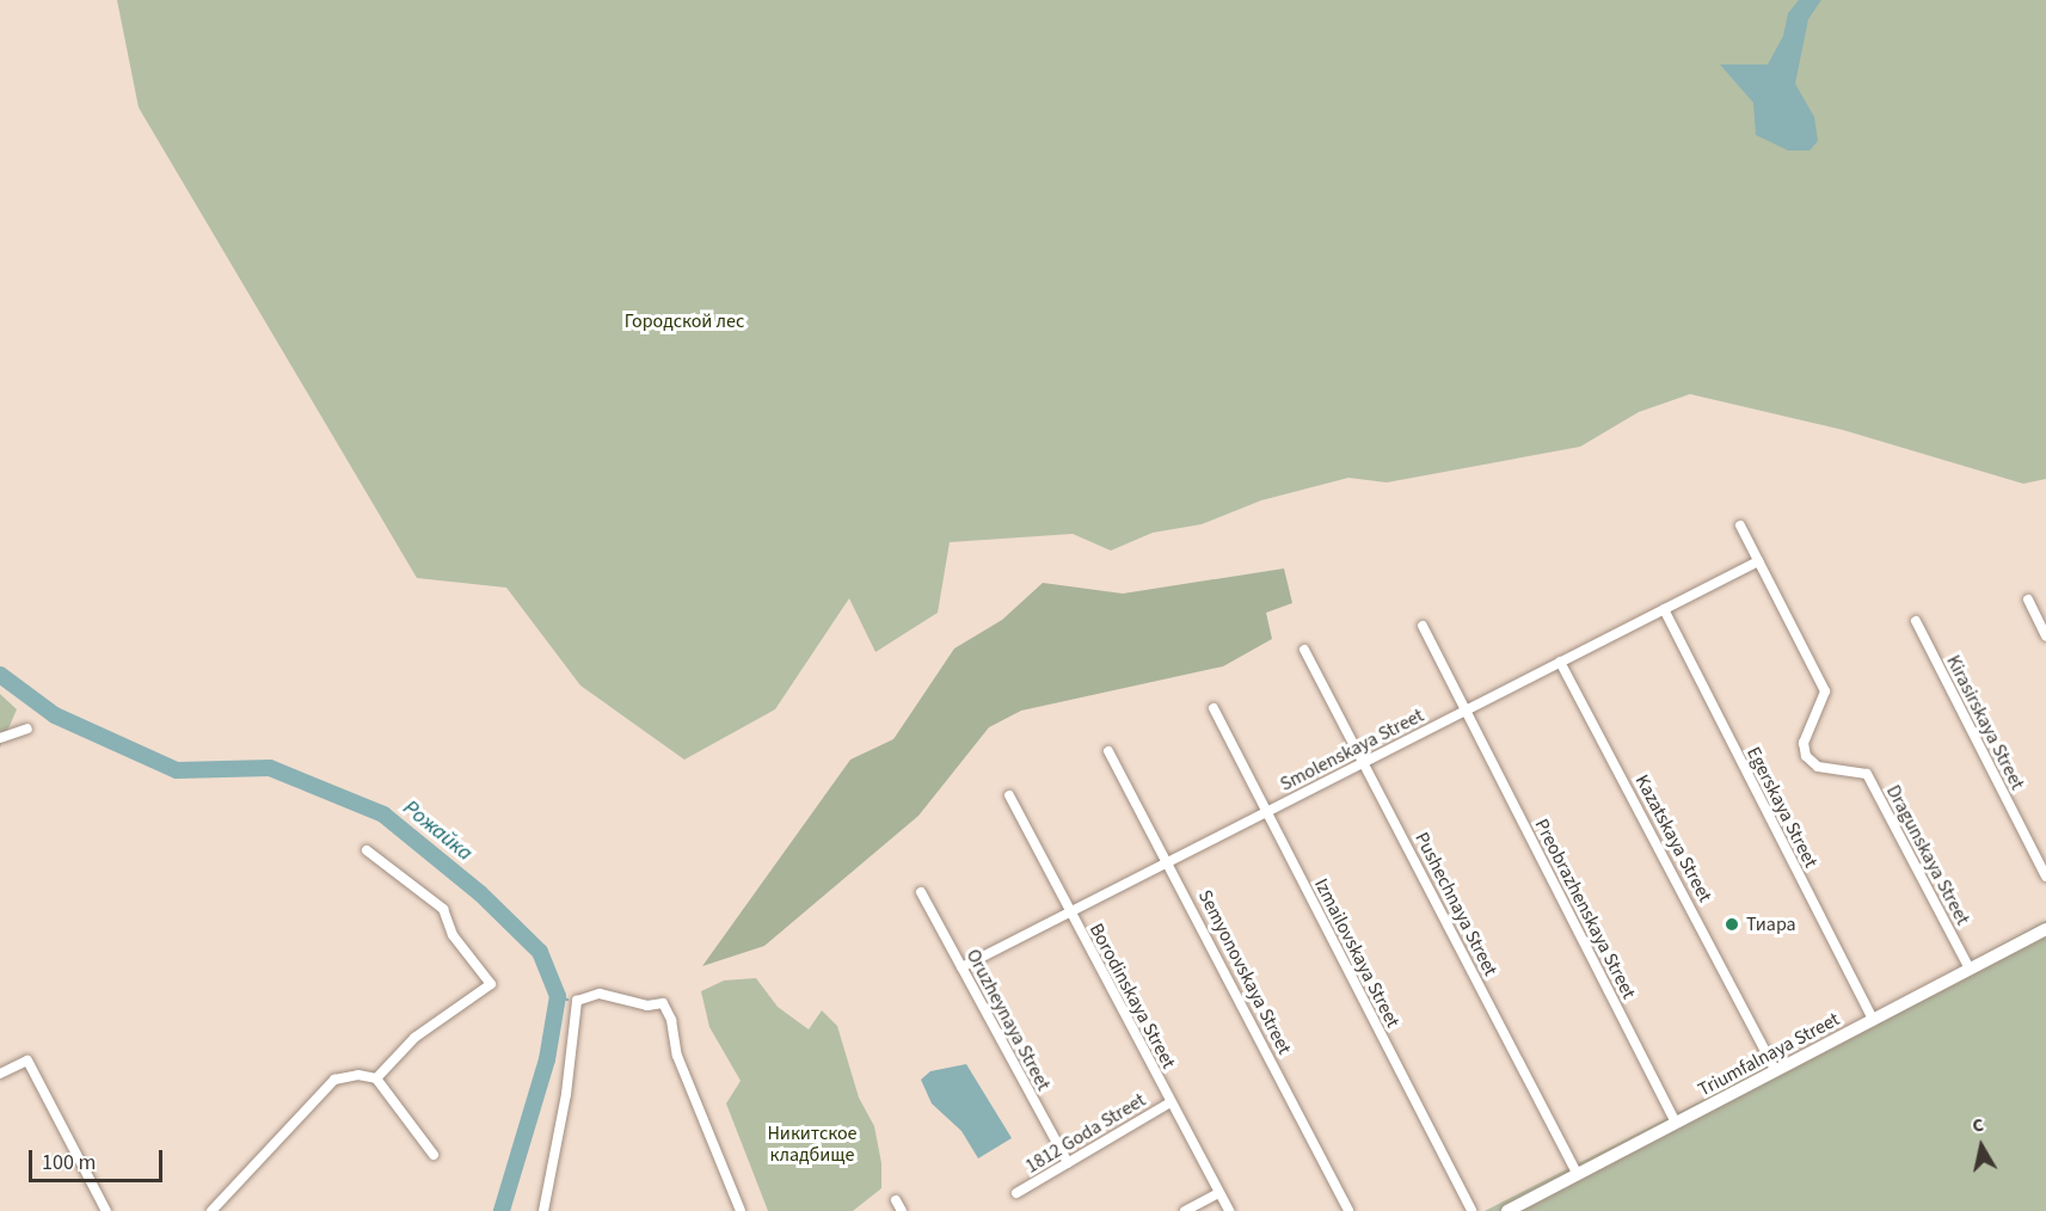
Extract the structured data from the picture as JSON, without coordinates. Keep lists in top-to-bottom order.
{
  "streets": {
    "street": [
      "Kirasirskaya Street",
      "Smolenskaya Street",
      "Egerskaya Street",
      "Kazatskaya Street",
      "Dragunskaya Street",
      "Pushechnaya Street",
      "Preobrazhenskaya Street",
      "Izmailovskaya Street",
      "Semyonovskaya Street",
      "Borodinskaya Street",
      "Oruzheynaya Street",
      "Triumfalnaya Street",
      "1812 Goda Street"
    ]
  },
  "crossings": [
    ["Smolenskaya Street", "Egerskaya Street"],
    ["Smolenskaya Street", "Kazatskaya Street"],
    ["Smolenskaya Street", "Dragunskaya Street"],
    ["Smolenskaya Street", "Pushechnaya Street"],
    ["Smolenskaya Street", "Preobrazhenskaya Street"],
    ["Smolenskaya Street", "Izmailovskaya Street"],
    ["Smolenskaya Street", "Semyonovskaya Street"],
    ["Smolenskaya Street", "Borodinskaya Street"],
    ["Smolenskaya Street", "Oruzheynaya Street"],
    ["Egerskaya Street", "Triumfalnaya Street"],
    ["Kazatskaya Street", "Triumfalnaya Street"],
    ["Dragunskaya Street", "Triumfalnaya Street"],
    ["Pushechnaya Street", "Triumfalnaya Street"],
    ["Preobrazhenskaya Street", "Triumfalnaya Street"],
    ["Borodinskaya Street", "1812 Goda Street"],
    ["Oruzheynaya Street", "1812 Goda Street"]
  ],
  "water": ["Рожайка"],
  "parks": ["Городской лес", "Никитское кладбище"],
  "places": ["Тиара"],
  "scale_bar": "100 m",
  "north": "top"
}
